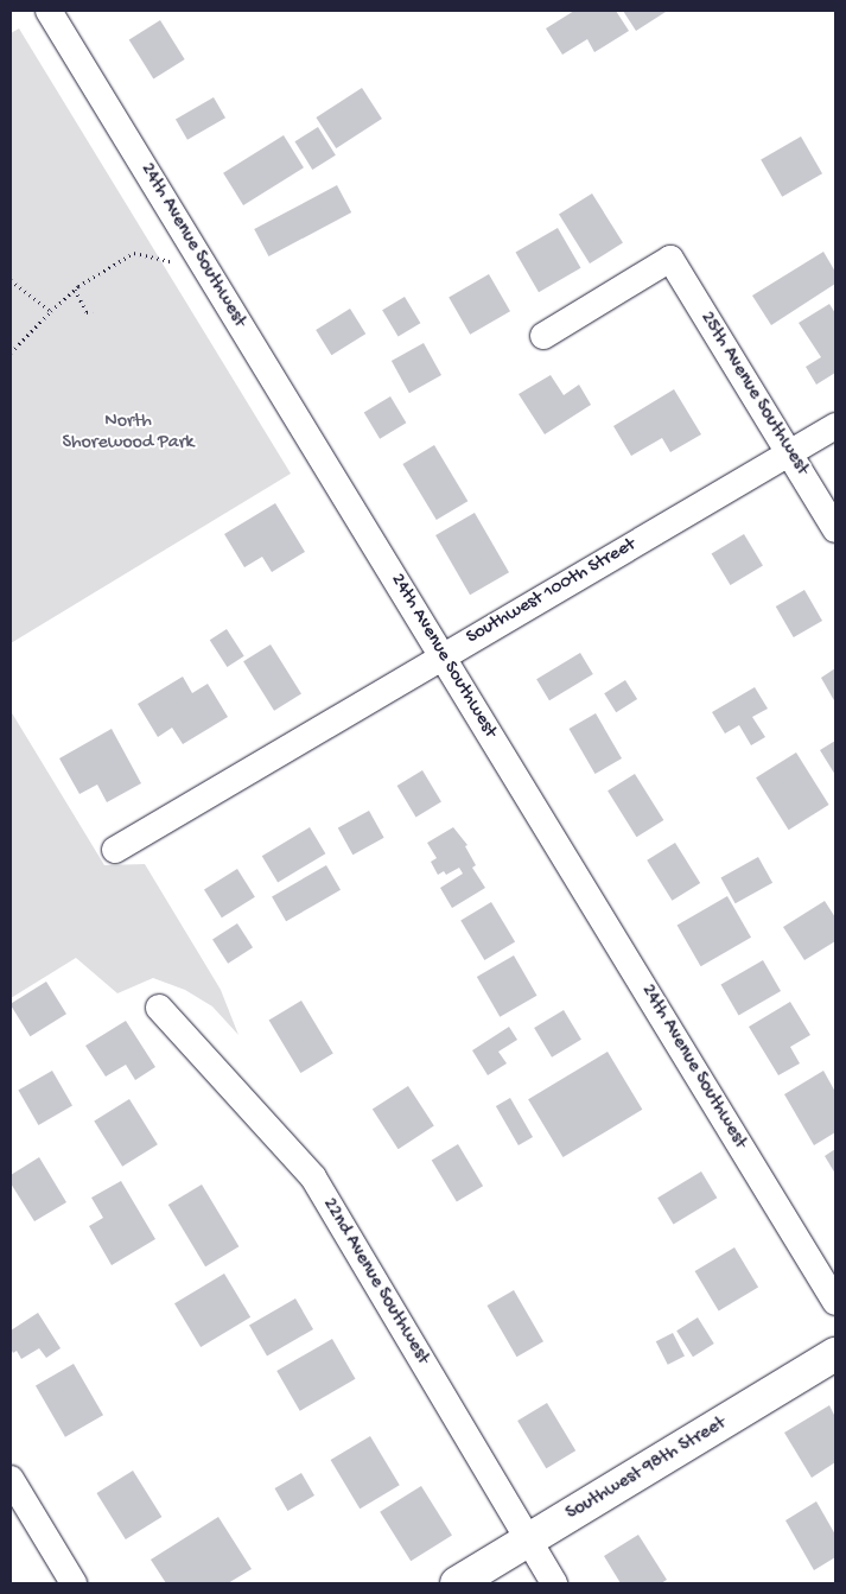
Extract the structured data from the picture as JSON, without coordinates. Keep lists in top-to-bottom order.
{
  "streets": {
    "street": [
      "24th Avenue Southwest",
      "25th Avenue Southwest",
      "Southwest 100th Street",
      "22nd Avenue Southwest",
      "Southwest 98th Street"
    ]
  },
  "crossings": [
    ["24th Avenue Southwest", "Southwest 100th Street"],
    ["25th Avenue Southwest", "Southwest 100th Street"],
    ["22nd Avenue Southwest", "Southwest 98th Street"]
  ],
  "parks": ["North Shorewood Park"]
}
